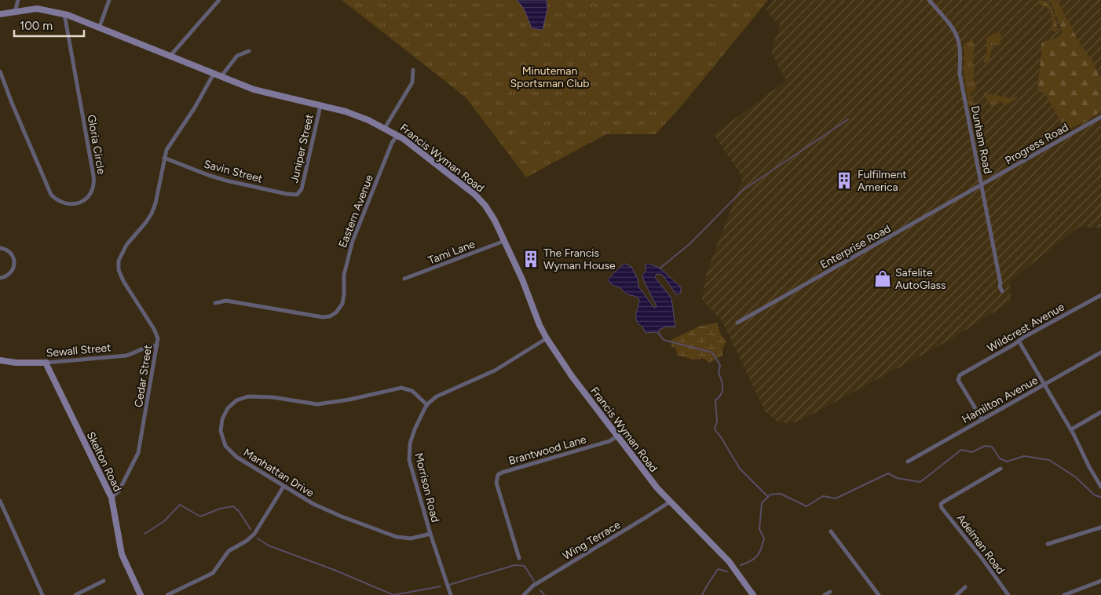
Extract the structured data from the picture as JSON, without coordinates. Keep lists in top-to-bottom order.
{
  "streets": {
    "main road": ["Francis Wyman Road", "Sewall Street", "Skelton Road"],
    "street": [
      "Dunham Road",
      "Progress Road",
      "Gloria Circle",
      "Juniper Street",
      "Savin Street",
      "Eastern Avenue",
      "Enterprise Road",
      "Tami Lane",
      "Wildcrest Avenue",
      "Cedar Street",
      "Hamilton Avenue",
      "Brantwood Lane",
      "Manhattan Drive",
      "Morrison Road",
      "Wing Terrace",
      "Adelman Road"
    ]
  },
  "crossings": [
    ["Dunham Road", "Progress Road"],
    ["Dunham Road", "Enterprise Road"],
    ["Progress Road", "Enterprise Road"],
    ["Gloria Circle", "Francis Wyman Road"],
    ["Juniper Street", "Francis Wyman Road"],
    ["Juniper Street", "Savin Street"],
    ["Francis Wyman Road", "Eastern Avenue"],
    ["Francis Wyman Road", "Tami Lane"],
    ["Francis Wyman Road", "Cedar Street"],
    ["Francis Wyman Road", "Brantwood Lane"],
    ["Francis Wyman Road", "Morrison Road"],
    ["Francis Wyman Road", "Wing Terrace"],
    ["Savin Street", "Cedar Street"],
    ["Wildcrest Avenue", "Hamilton Avenue"],
    ["Sewall Street", "Cedar Street"],
    ["Sewall Street", "Skelton Road"],
    ["Cedar Street", "Skelton Road"],
    ["Manhattan Drive", "Morrison Road"]
  ],
  "parks": ["Minuteman Sportsman Club"],
  "places": {
    "building": ["Fulfilment America", "The Francis Wyman House"],
    "shop": ["Safelite AutoGlass"]
  },
  "scale_bar": "100 m"
}
